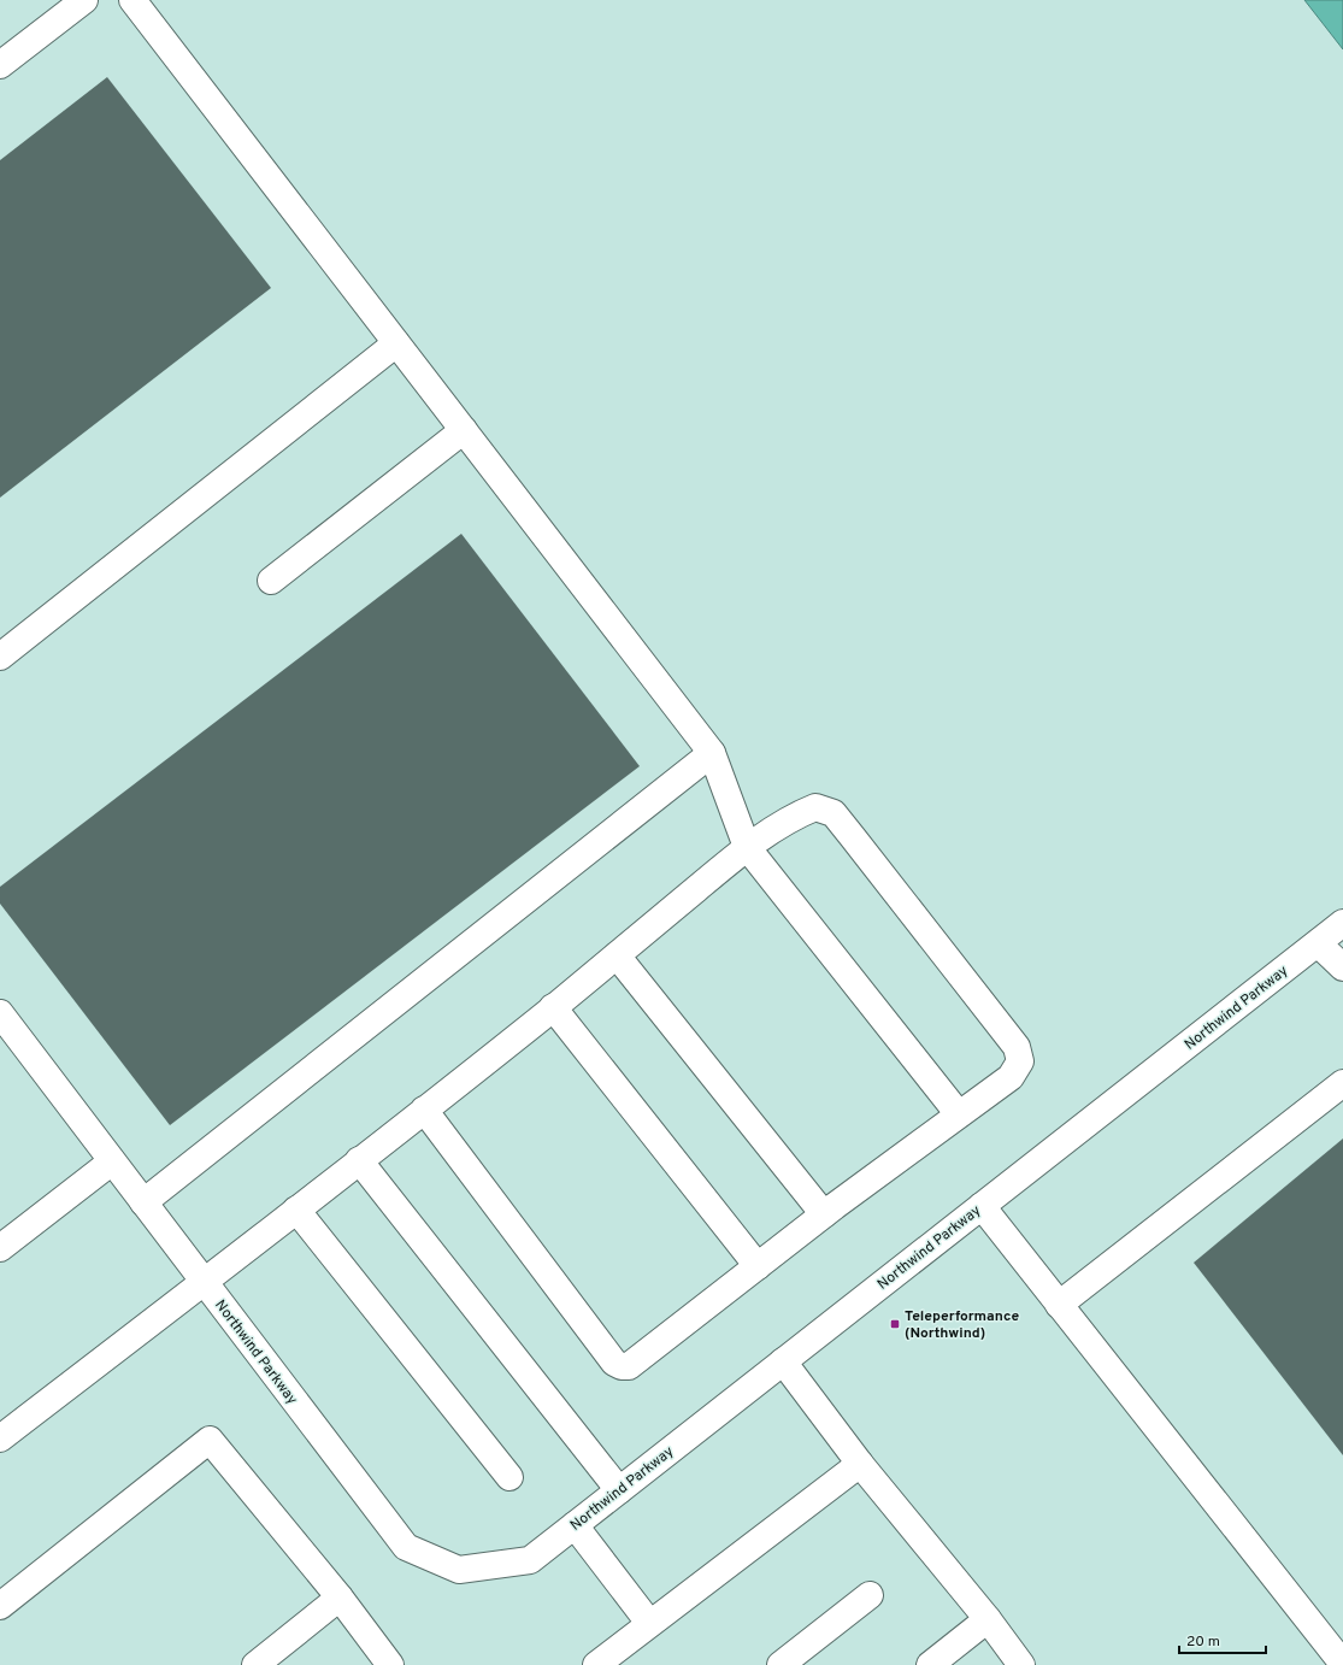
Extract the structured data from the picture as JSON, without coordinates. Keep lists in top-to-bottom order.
{
  "streets": {
    "street": ["Northwind Parkway"]
  },
  "places": {
    "transit": ["Teleperformance (Northwind)"]
  },
  "scale_bar": "20 m"
}
